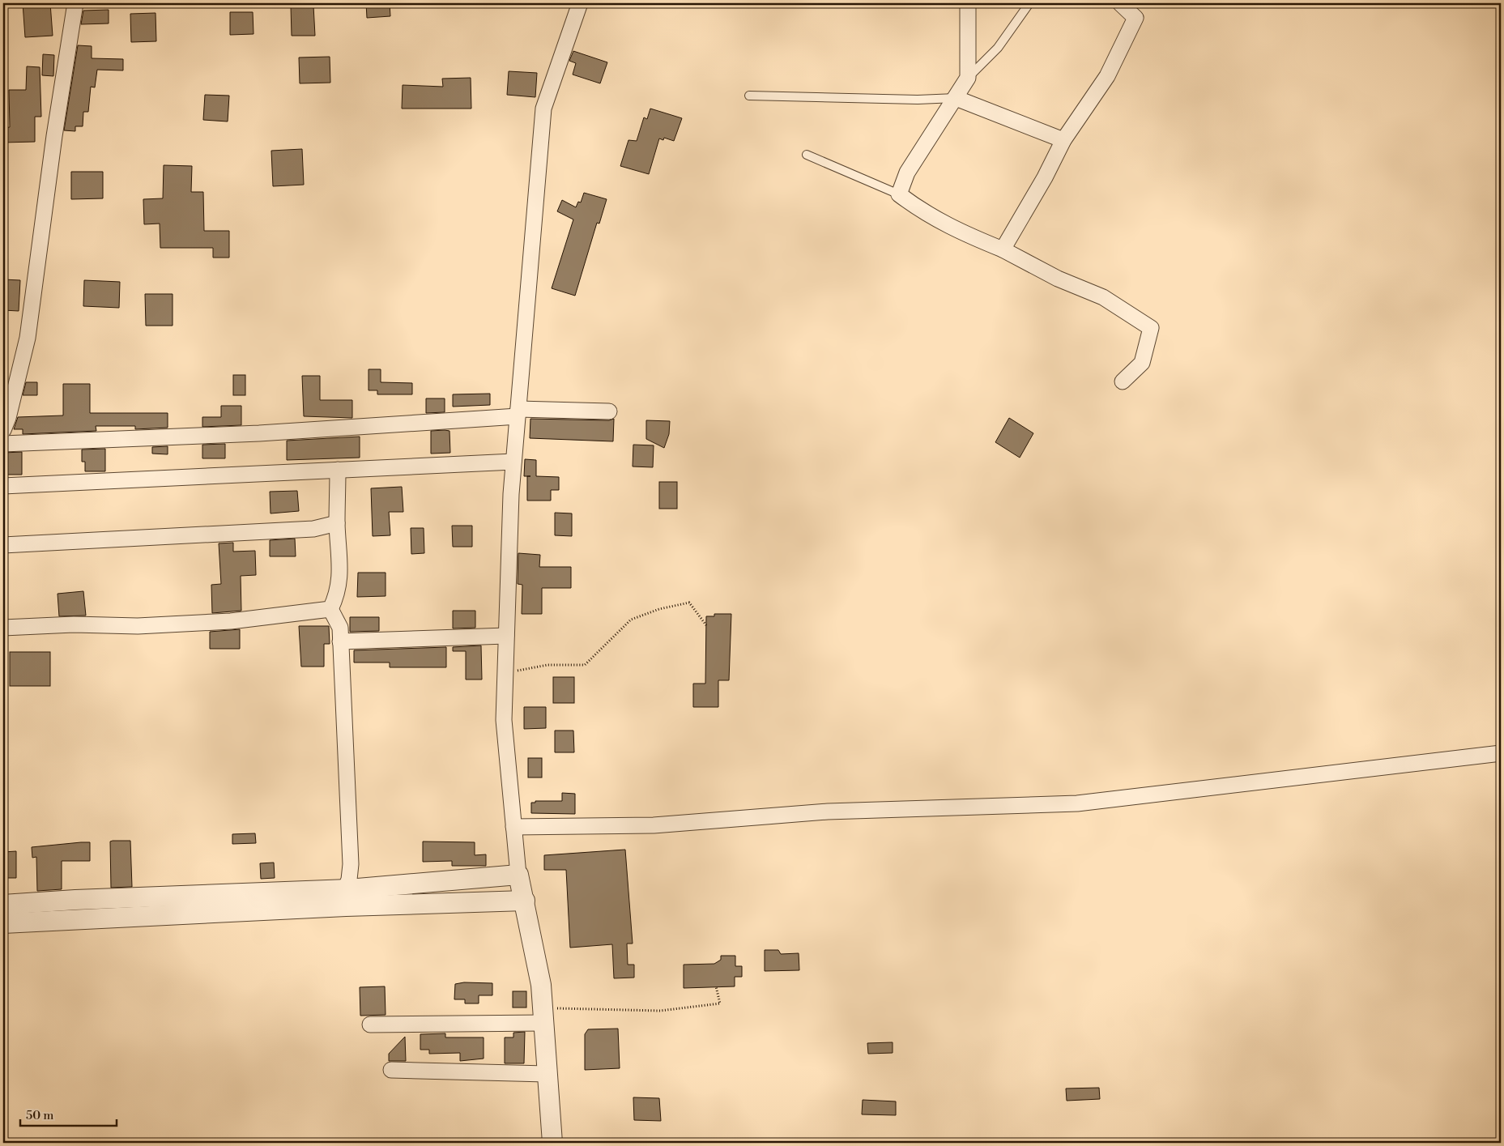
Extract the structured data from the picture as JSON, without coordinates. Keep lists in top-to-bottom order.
{
  "scale_bar": "50 m"
}
